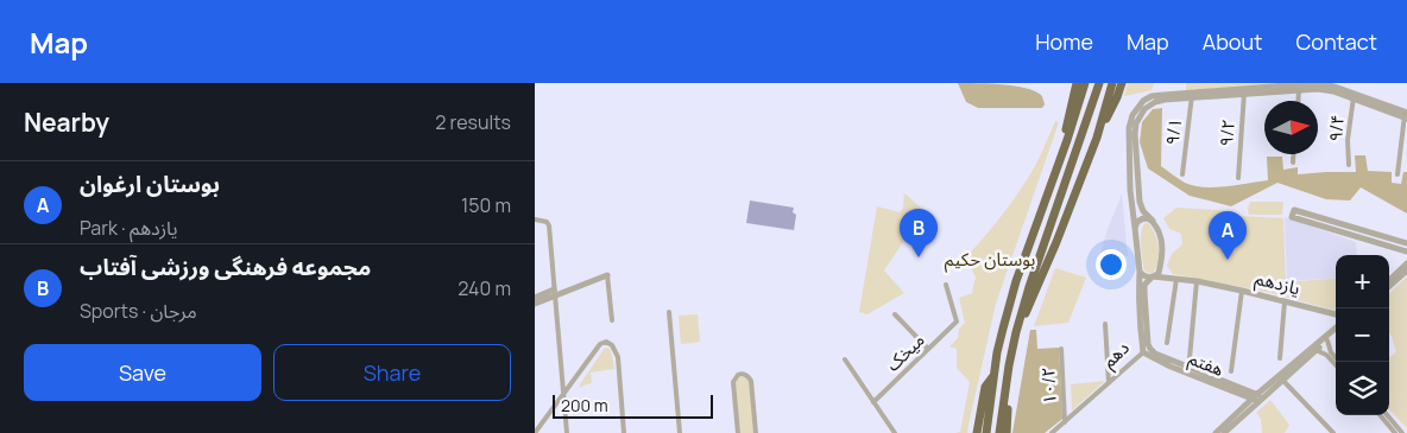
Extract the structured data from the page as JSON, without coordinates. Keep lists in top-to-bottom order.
{
  "streets": {
    "street": [
      "۹/۴",
      "۹/۱",
      "۹/۲",
      "یازدهم",
      "میخک",
      "دهم",
      "هفتم",
      "۱۰/۲"
    ]
  },
  "crossings": [
    ["۹/۱", "دهم"],
    ["یازدهم", "دهم"],
    ["دهم", "هفتم"],
    ["دهم", "۱۰/۲"]
  ],
  "parks": ["بوستان حکیم"],
  "scale_bar": "200 m",
  "north": "right",
  "page": {
    "header": "Map",
    "nav": [
      "Home",
      "Map",
      "About",
      "Contact"
    ],
    "heading": ["Nearby", "2 results"],
    "list": [
      {
        "mark": "A",
        "name": "بوستان ارغوان",
        "note": "Park · یازدهم",
        "value": "150 m"
      },
      {
        "mark": "B",
        "name": "مجموعه فرهنگی ورزشی آفتاب",
        "note": "Sports · مرجان",
        "value": "240 m"
      }
    ],
    "pins": ["B", "A"],
    "map_buttons": ["+", "−"],
    "buttons": ["Save", "Share"],
    "scale": "200 m"
  }
}
